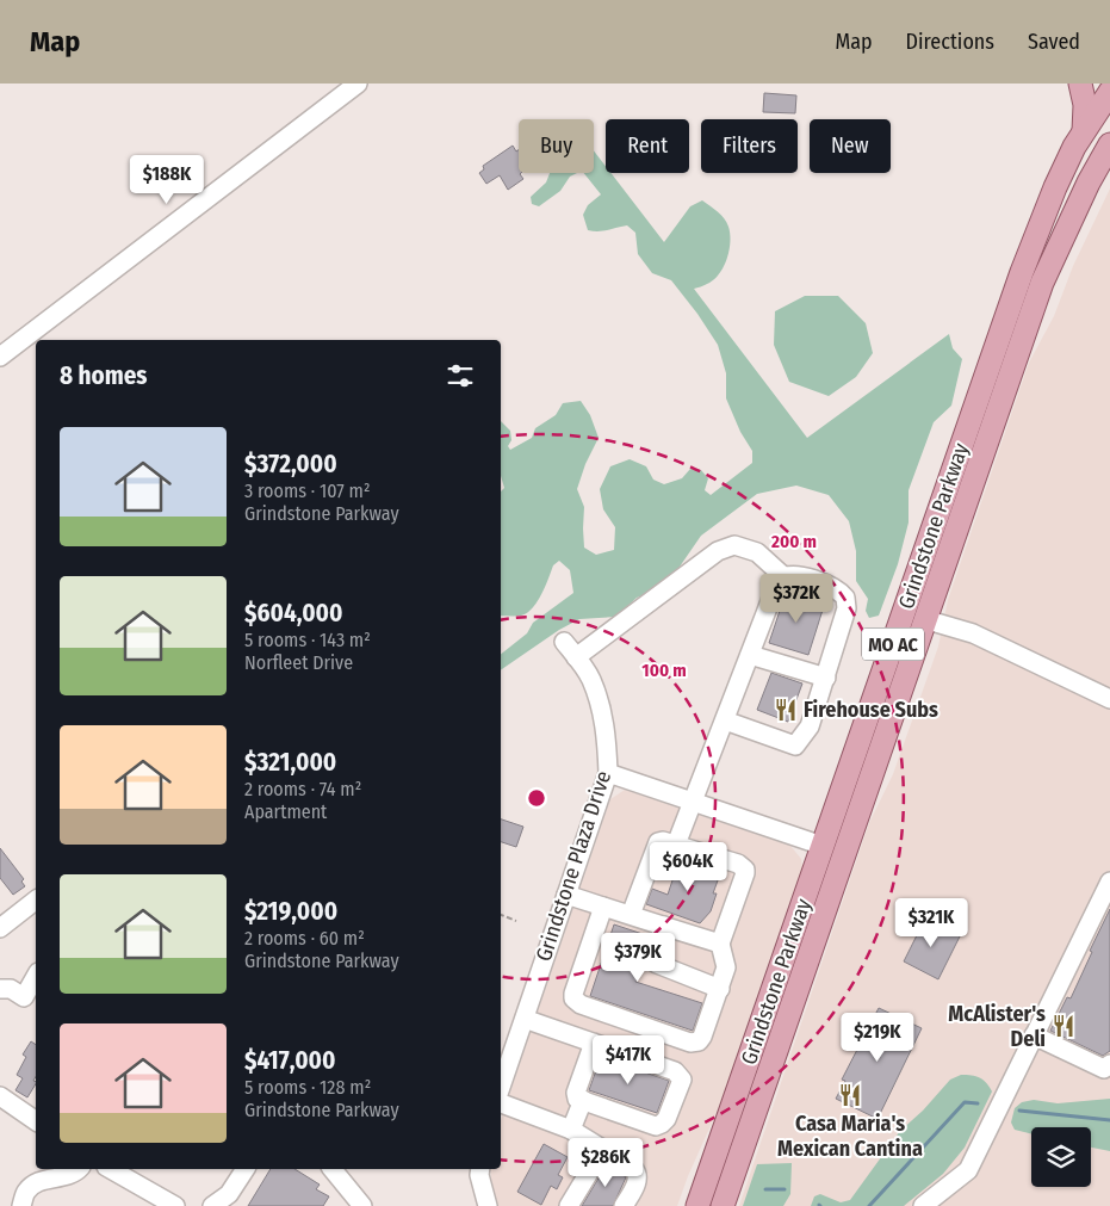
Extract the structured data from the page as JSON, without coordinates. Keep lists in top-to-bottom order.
{
  "streets": {
    "main road": ["Grindstone Parkway", "MO AC"],
    "street": ["Grindstone Plaza Drive"]
  },
  "places": {
    "restaurant": ["Firehouse Subs", "McAlister's Deli", "Casa Maria's Mexican Cantina"]
  },
  "page": {
    "header": "Map",
    "nav": ["Map", "Directions", "Saved"],
    "chip": [
      "Buy",
      "Rent",
      "Filters",
      "New"
    ],
    "price": [
      "$188K",
      "$372K",
      "$604K",
      "$321K",
      "$379K",
      "$219K",
      "$417K",
      "$286K"
    ],
    "heading": "8 homes",
    "list": [
      {
        "name": "$372,000",
        "note": "3 rooms · 107 m² · Grindstone Parkway"
      },
      {
        "name": "$604,000",
        "note": "5 rooms · 143 m² · Norfleet Drive"
      },
      {
        "name": "$321,000",
        "note": "2 rooms · 74 m² · Apartment"
      },
      {
        "name": "$219,000",
        "note": "2 rooms · 60 m² · Grindstone Parkway"
      },
      {
        "name": "$417,000",
        "note": "5 rooms · 128 m² · Grindstone Parkway"
      }
    ]
  },
  "rings": ["200 m", "100 m"]
}
